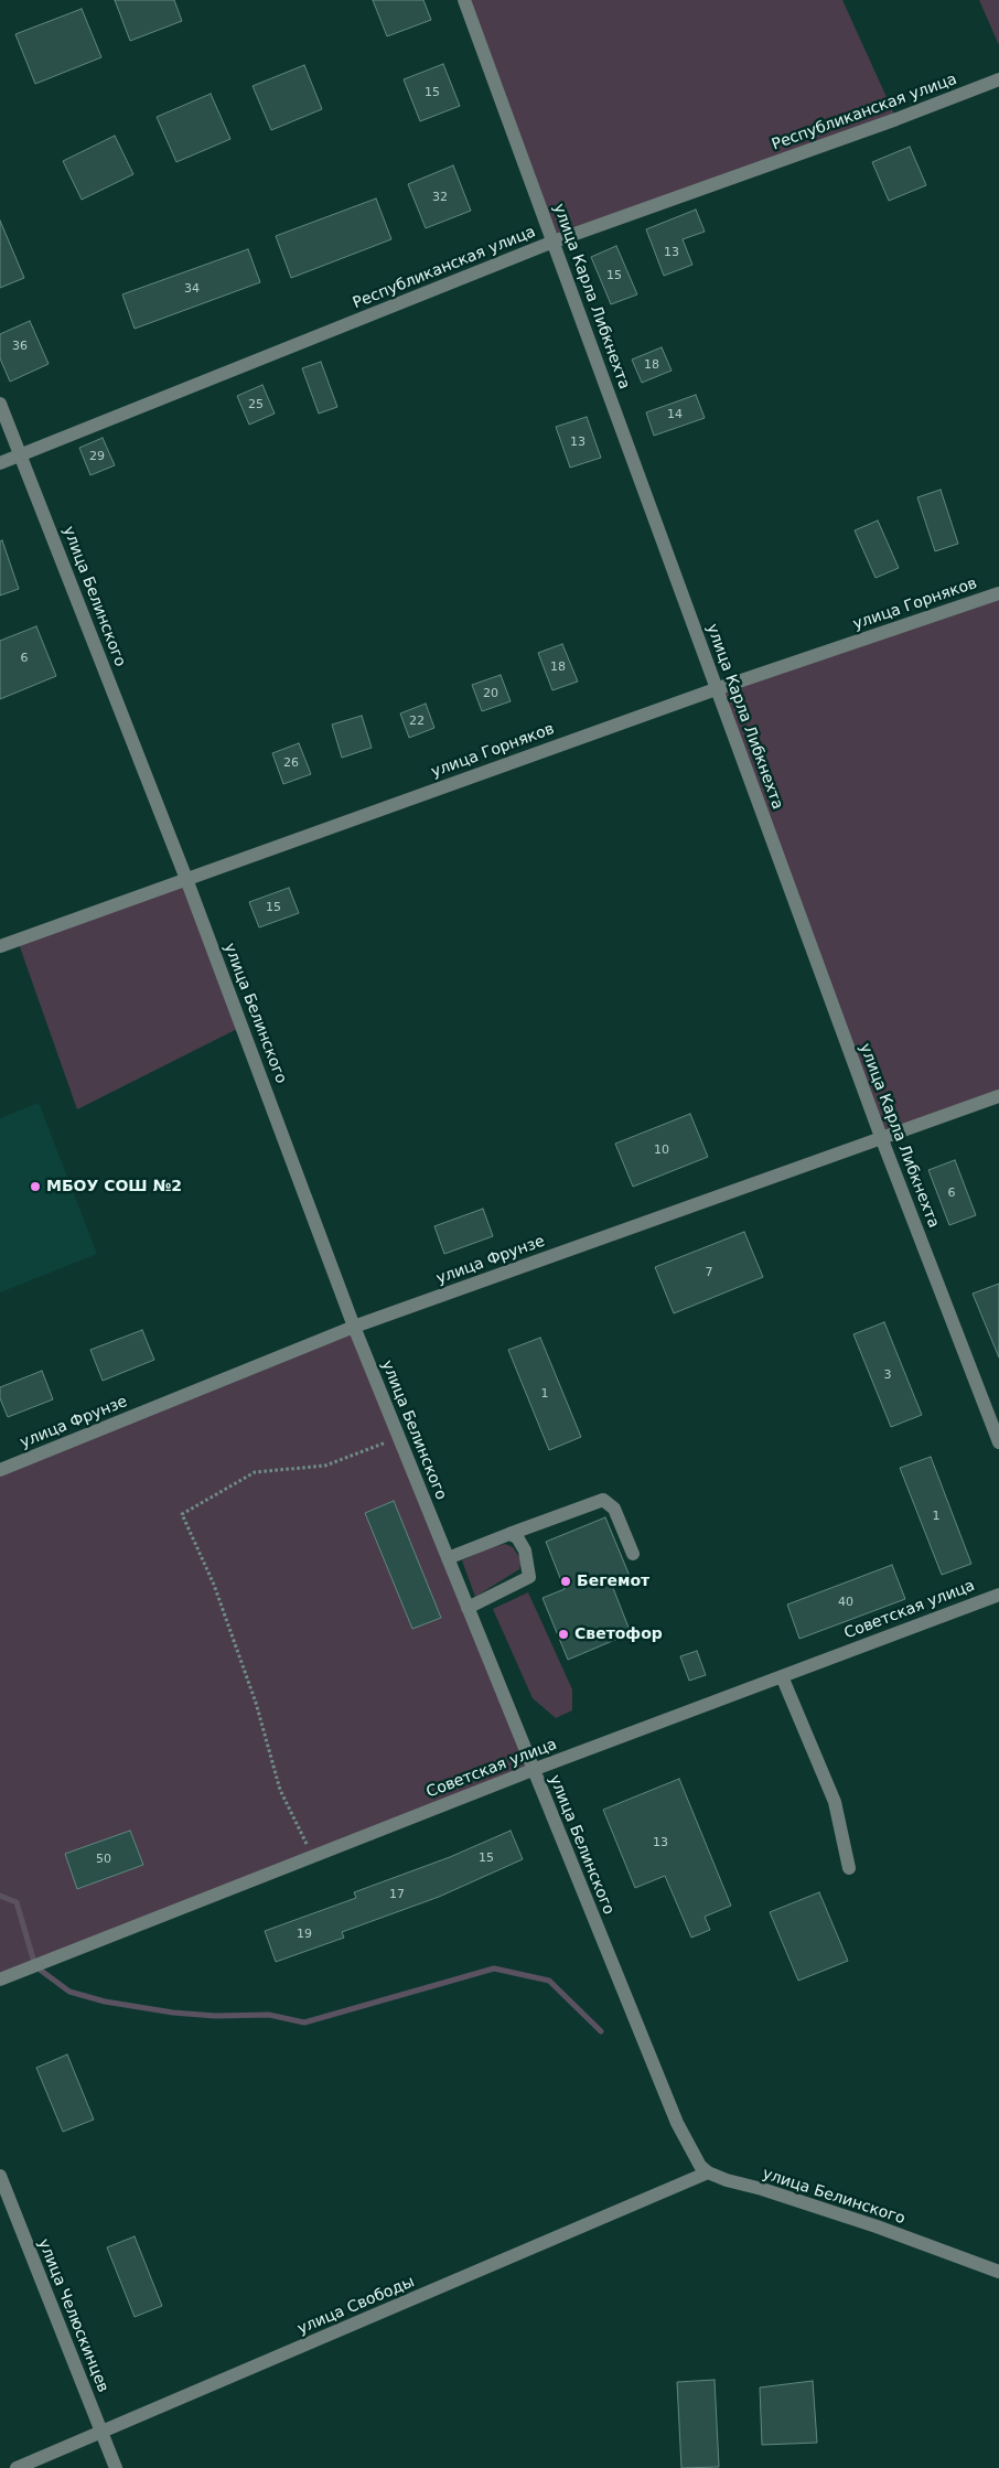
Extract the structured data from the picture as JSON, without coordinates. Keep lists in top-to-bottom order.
{
  "streets": {
    "street": [
      "Республиканская улица",
      "улица Карла Либкнехта",
      "улица Белинского",
      "улица Горняков",
      "улица Фрунзе",
      "Советская улица",
      "улица Свободы",
      "улица Челюскинцев"
    ]
  },
  "crossings": [
    ["Республиканская улица", "улица Карла Либкнехта"],
    ["Республиканская улица", "улица Белинского"],
    ["улица Карла Либкнехта", "улица Горняков"],
    ["улица Карла Либкнехта", "улица Фрунзе"],
    ["улица Белинского", "улица Горняков"],
    ["улица Белинского", "улица Фрунзе"],
    ["улица Белинского", "Советская улица"],
    ["улица Белинского", "улица Свободы"],
    ["улица Свободы", "улица Челюскинцев"]
  ],
  "places": ["МБОУ СОШ №2", "Бегемот", "Светофор"],
  "house_numbers": [
    "15",
    "32",
    "13",
    "15",
    "34",
    "36",
    "18",
    "25",
    "14",
    "13",
    "29",
    "6",
    "18",
    "20",
    "22",
    "26",
    "15",
    "10",
    "6",
    "7",
    "3",
    "1",
    "1",
    "40",
    "13",
    "15",
    "50",
    "17",
    "19"
  ]
}
